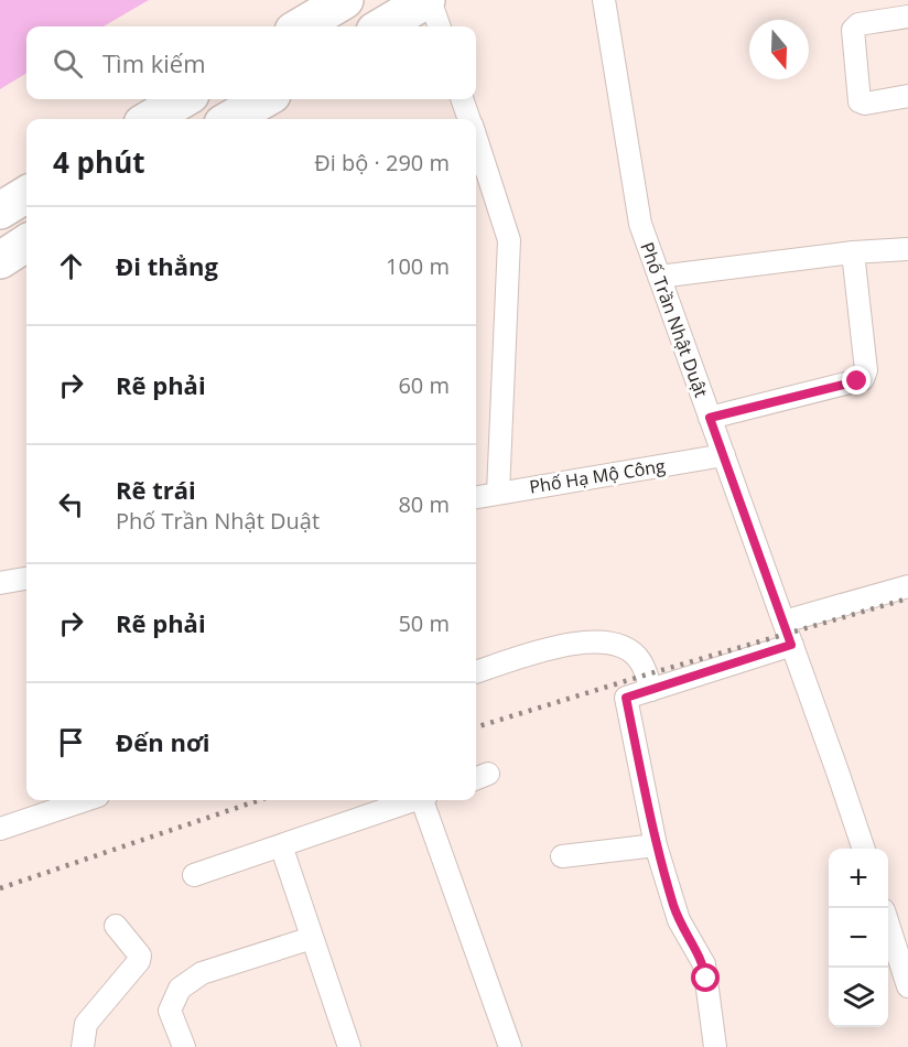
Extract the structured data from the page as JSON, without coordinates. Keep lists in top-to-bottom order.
{
  "streets": {
    "street": ["Phố Trần Nhật Duật", "Phố Hạ Mộ Công"]
  },
  "crossings": [
    ["Phố Trần Nhật Duật", "Phố Hạ Mộ Công"]
  ],
  "north": "bottom",
  "page": {
    "search": "Tìm kiếm",
    "heading": ["4 phút", "Đi bộ · 290 m"],
    "list": [
      ["Đi thẳng", "100 m"],
      ["Rẽ phải", "60 m"],
      ["Rẽ trái", "Phố Trần Nhật Duật", "80 m"],
      ["Rẽ phải", "50 m"],
      "Đến nơi"
    ],
    "map_buttons": ["+", "−"]
  }
}
